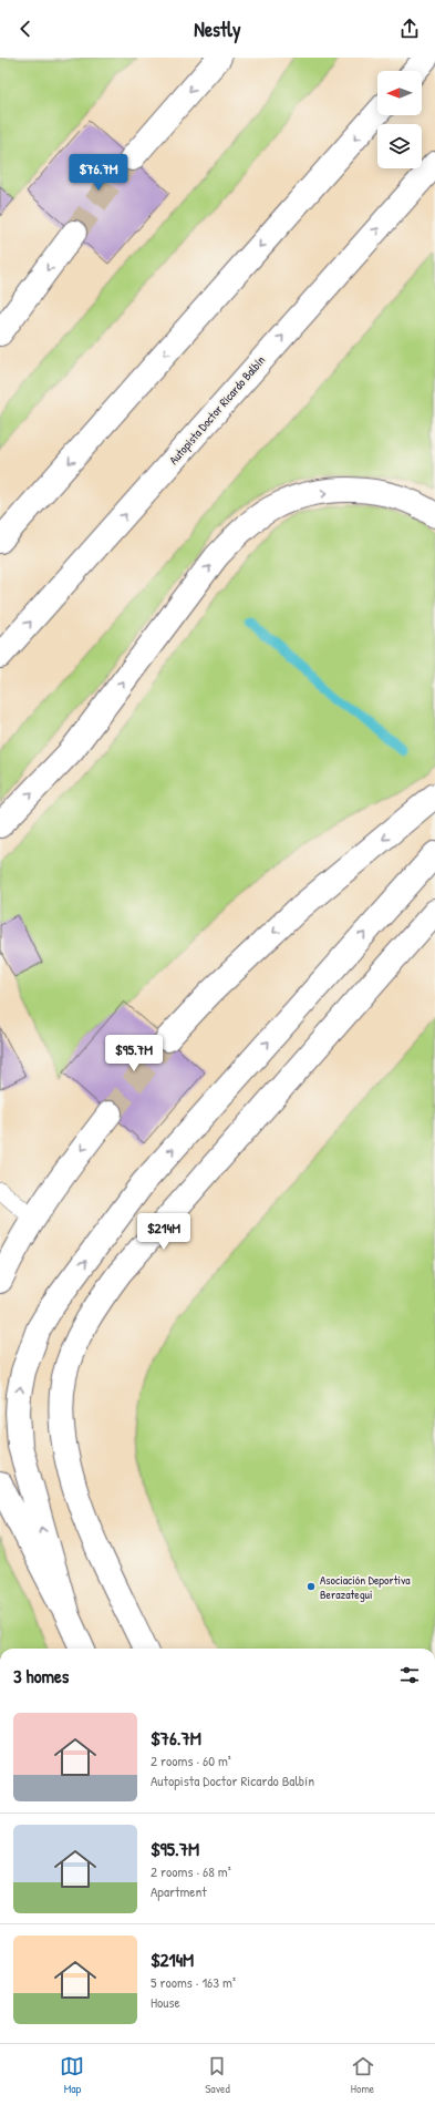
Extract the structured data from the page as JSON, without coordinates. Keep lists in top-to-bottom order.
{
  "streets": {
    "main road": ["Autopista Doctor Ricardo Balbín"]
  },
  "places": ["Asociación Deportiva Berazategui"],
  "north": "left",
  "page": {
    "header": "Nestly",
    "price": ["$76.7M", "$95.7M", "$214M"],
    "heading": "3 homes",
    "list": [
      {
        "name": "$76.7M",
        "note": "2 rooms · 60 m² · Autopista Doctor Ricardo Balbín"
      },
      {
        "name": "$95.7M",
        "note": "2 rooms · 68 m² · Apartment"
      },
      {
        "name": "$214M",
        "note": "5 rooms · 163 m² · House"
      }
    ],
    "tabs": ["Map", "Saved", "Home"]
  }
}
